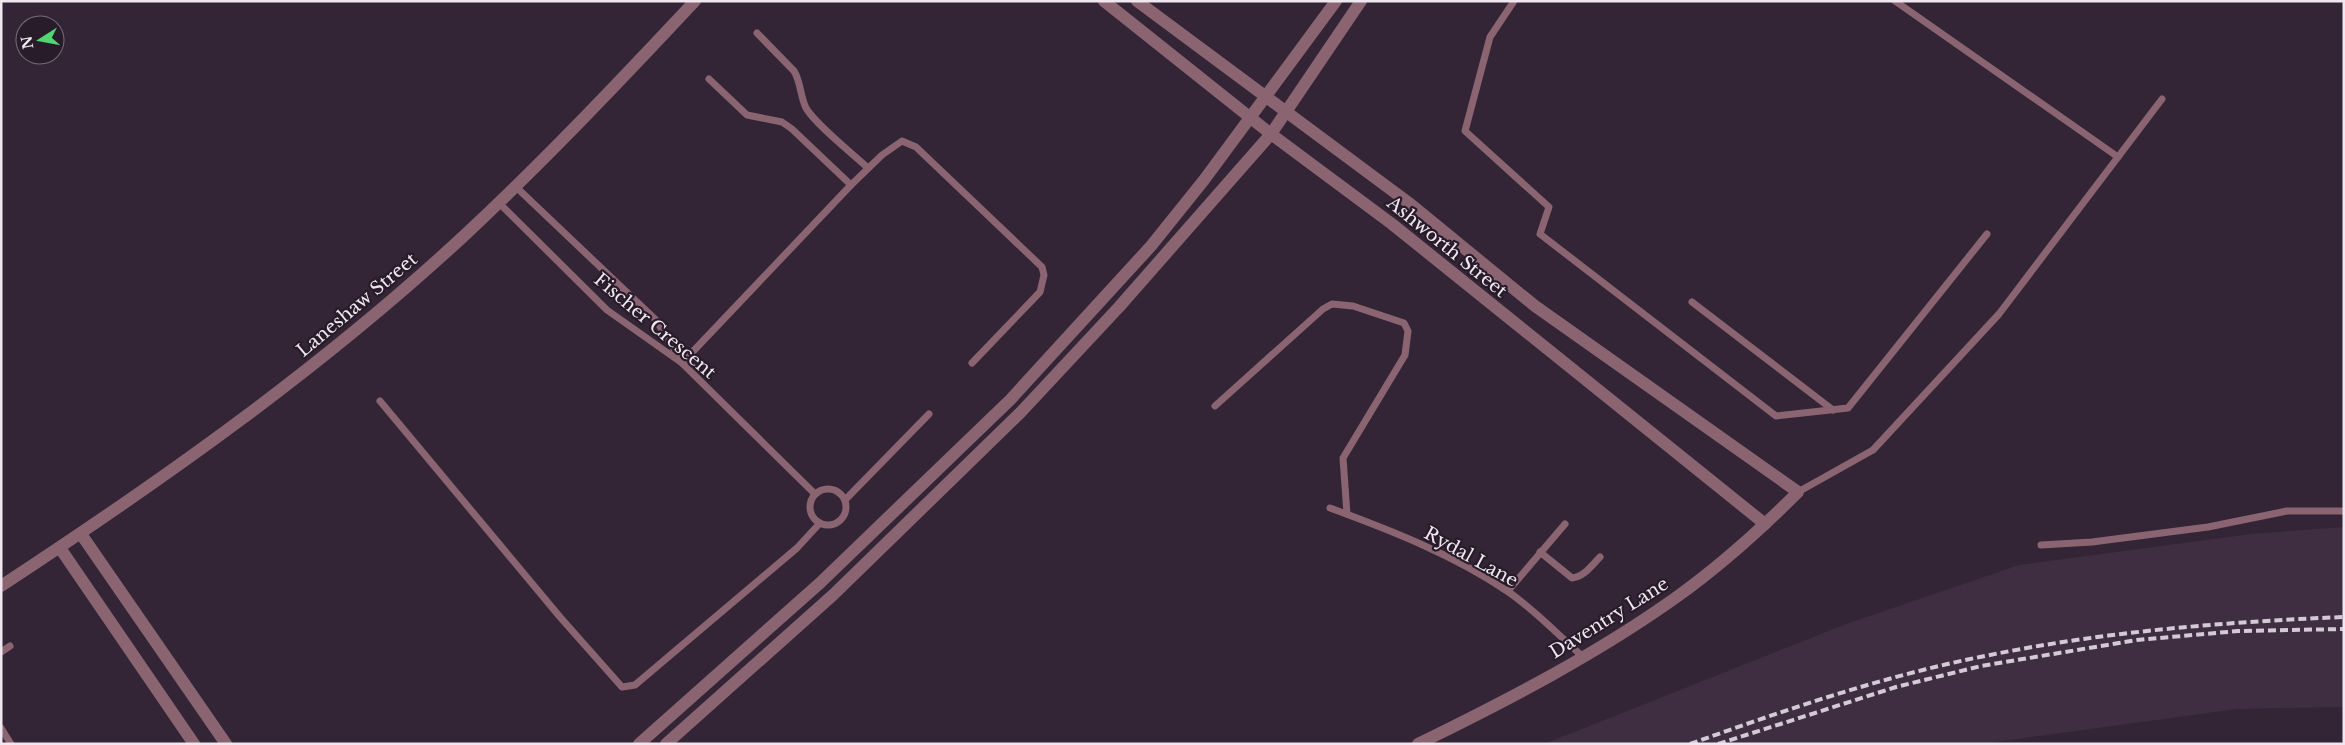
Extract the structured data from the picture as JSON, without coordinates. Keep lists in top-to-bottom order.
{
  "streets": {
    "street": ["Ashworth Street", "Laneshaw Street", "Daventry Lane"],
    "lane": ["Fischer Crescent", "Rydal Lane"]
  },
  "crossings": [
    ["Ashworth Street", "Daventry Lane"],
    ["Laneshaw Street", "Fischer Crescent"],
    ["Rydal Lane", "Daventry Lane"]
  ],
  "north": "left"
}
